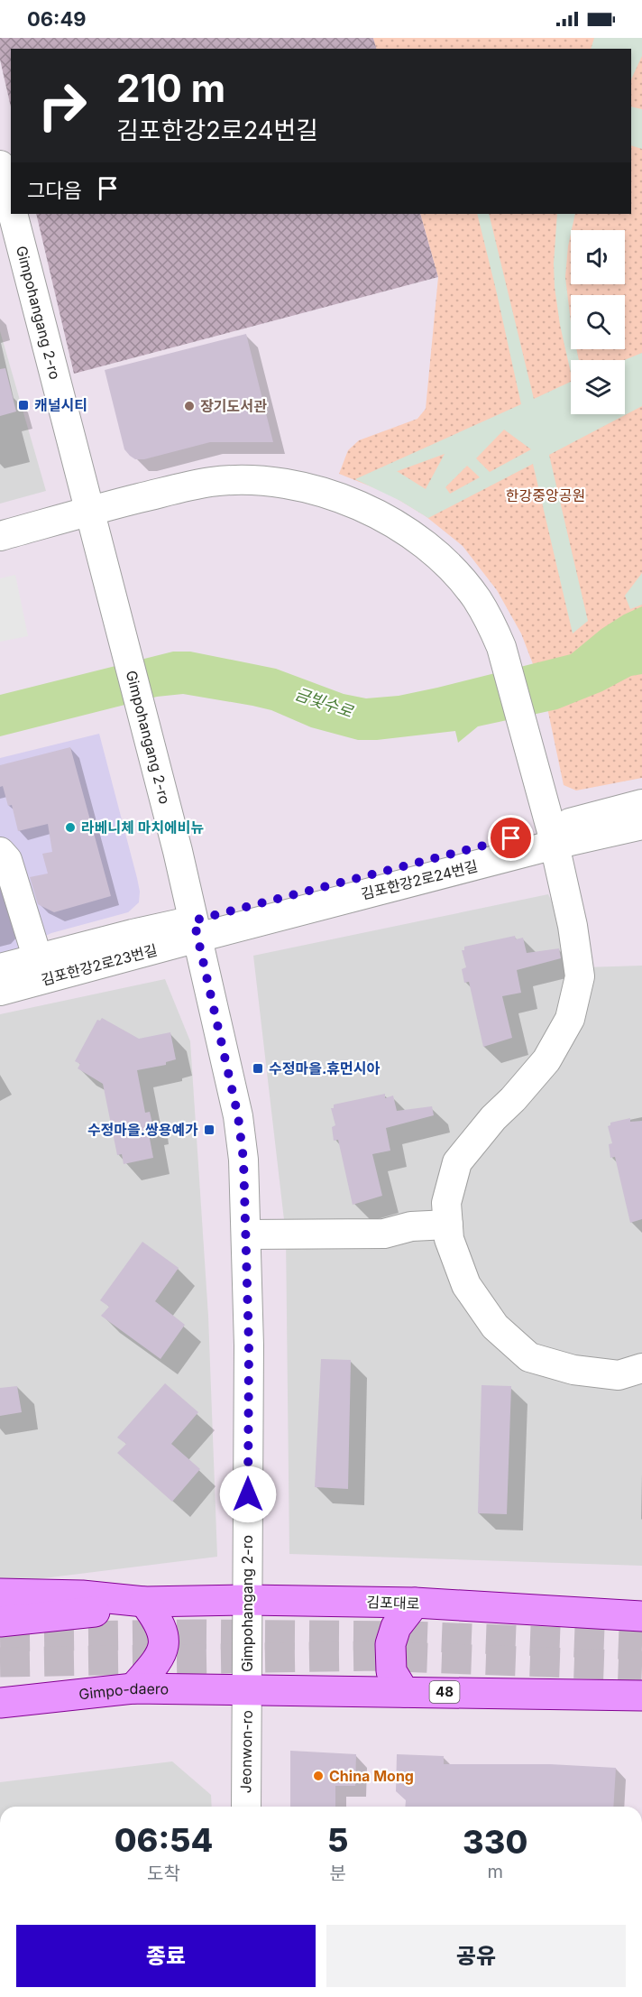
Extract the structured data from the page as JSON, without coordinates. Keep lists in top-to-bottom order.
{
  "streets": {
    "main road": ["김포대로", "Gimpo-daero", "48"],
    "street": [
      "Gimpohangang 2-ro",
      "김포한강2로24번길",
      "김포한강2로23번길",
      "Jeonwon-ro"
    ]
  },
  "crossings": [
    ["Gimpohangang 2-ro", "김포한강2로24번길"],
    ["Gimpohangang 2-ro", "김포한강2로23번길"],
    ["Gimpohangang 2-ro", "김포대로"],
    ["Gimpohangang 2-ro", "Gimpo-daero"],
    ["Gimpohangang 2-ro", "48"],
    ["Gimpohangang 2-ro", "Jeonwon-ro"],
    ["김포한강2로24번길", "김포한강2로23번길"],
    ["Gimpo-daero", "48"],
    ["Gimpo-daero", "Jeonwon-ro"],
    ["48", "Jeonwon-ro"]
  ],
  "water": ["금빛수로"],
  "parks": ["한강중앙공원"],
  "places": {
    "transit": ["캐널시티", "수정마을.휴먼시아", "수정마을.쌍용예가"],
    "other": ["장기도서관", "라베니체 마치에비뉴", "China Mong"]
  },
  "page": {
    "status": "06:49",
    "turn": ["210 m", "김포한강2로24번길"],
    "then": "그다음",
    "eta": [
      "06:54",
      "도착",
      "5",
      "분",
      "330",
      "m"
    ],
    "buttons": ["종료", "공유"]
  }
}
